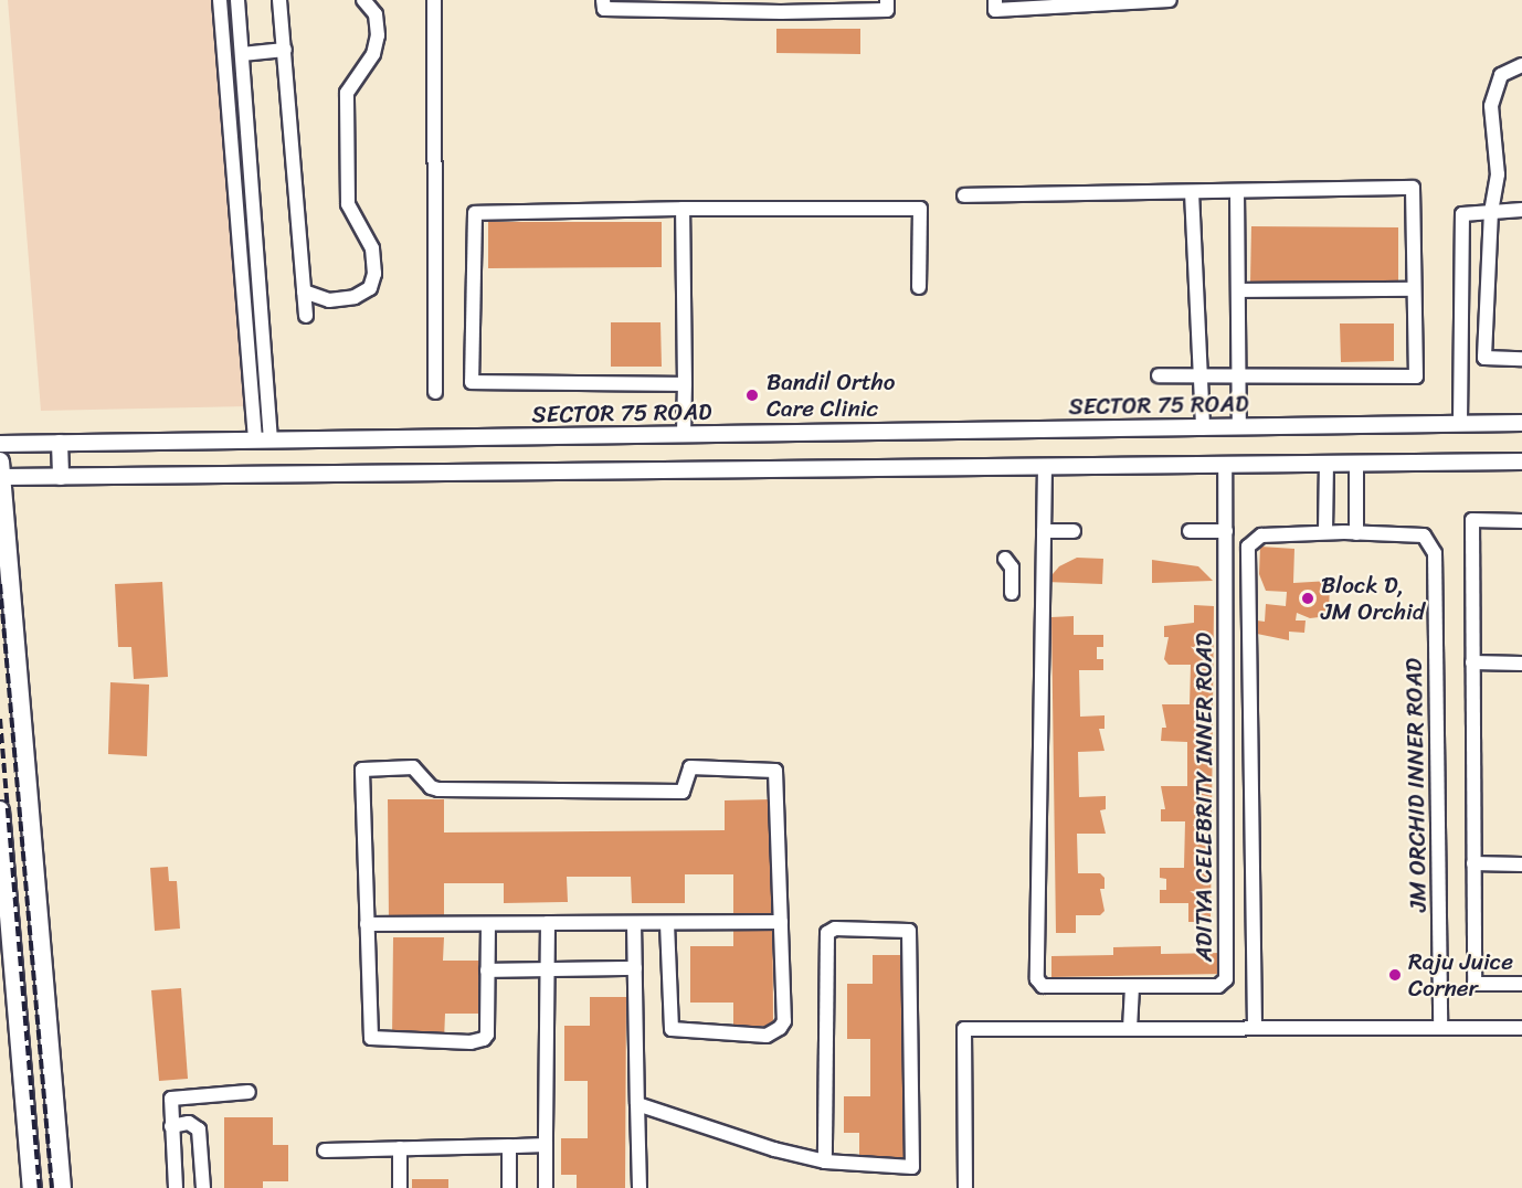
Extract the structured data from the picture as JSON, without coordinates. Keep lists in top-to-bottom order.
{
  "streets": {
    "street": ["SECTOR 75 ROAD", "JM ORCHID INNER ROAD", "ADITYA CELEBRITY INNER ROAD"]
  },
  "places": ["Bandil Ortho Care Clinic", "Block D, JM Orchid", "Raju Juice Corner"]
}
